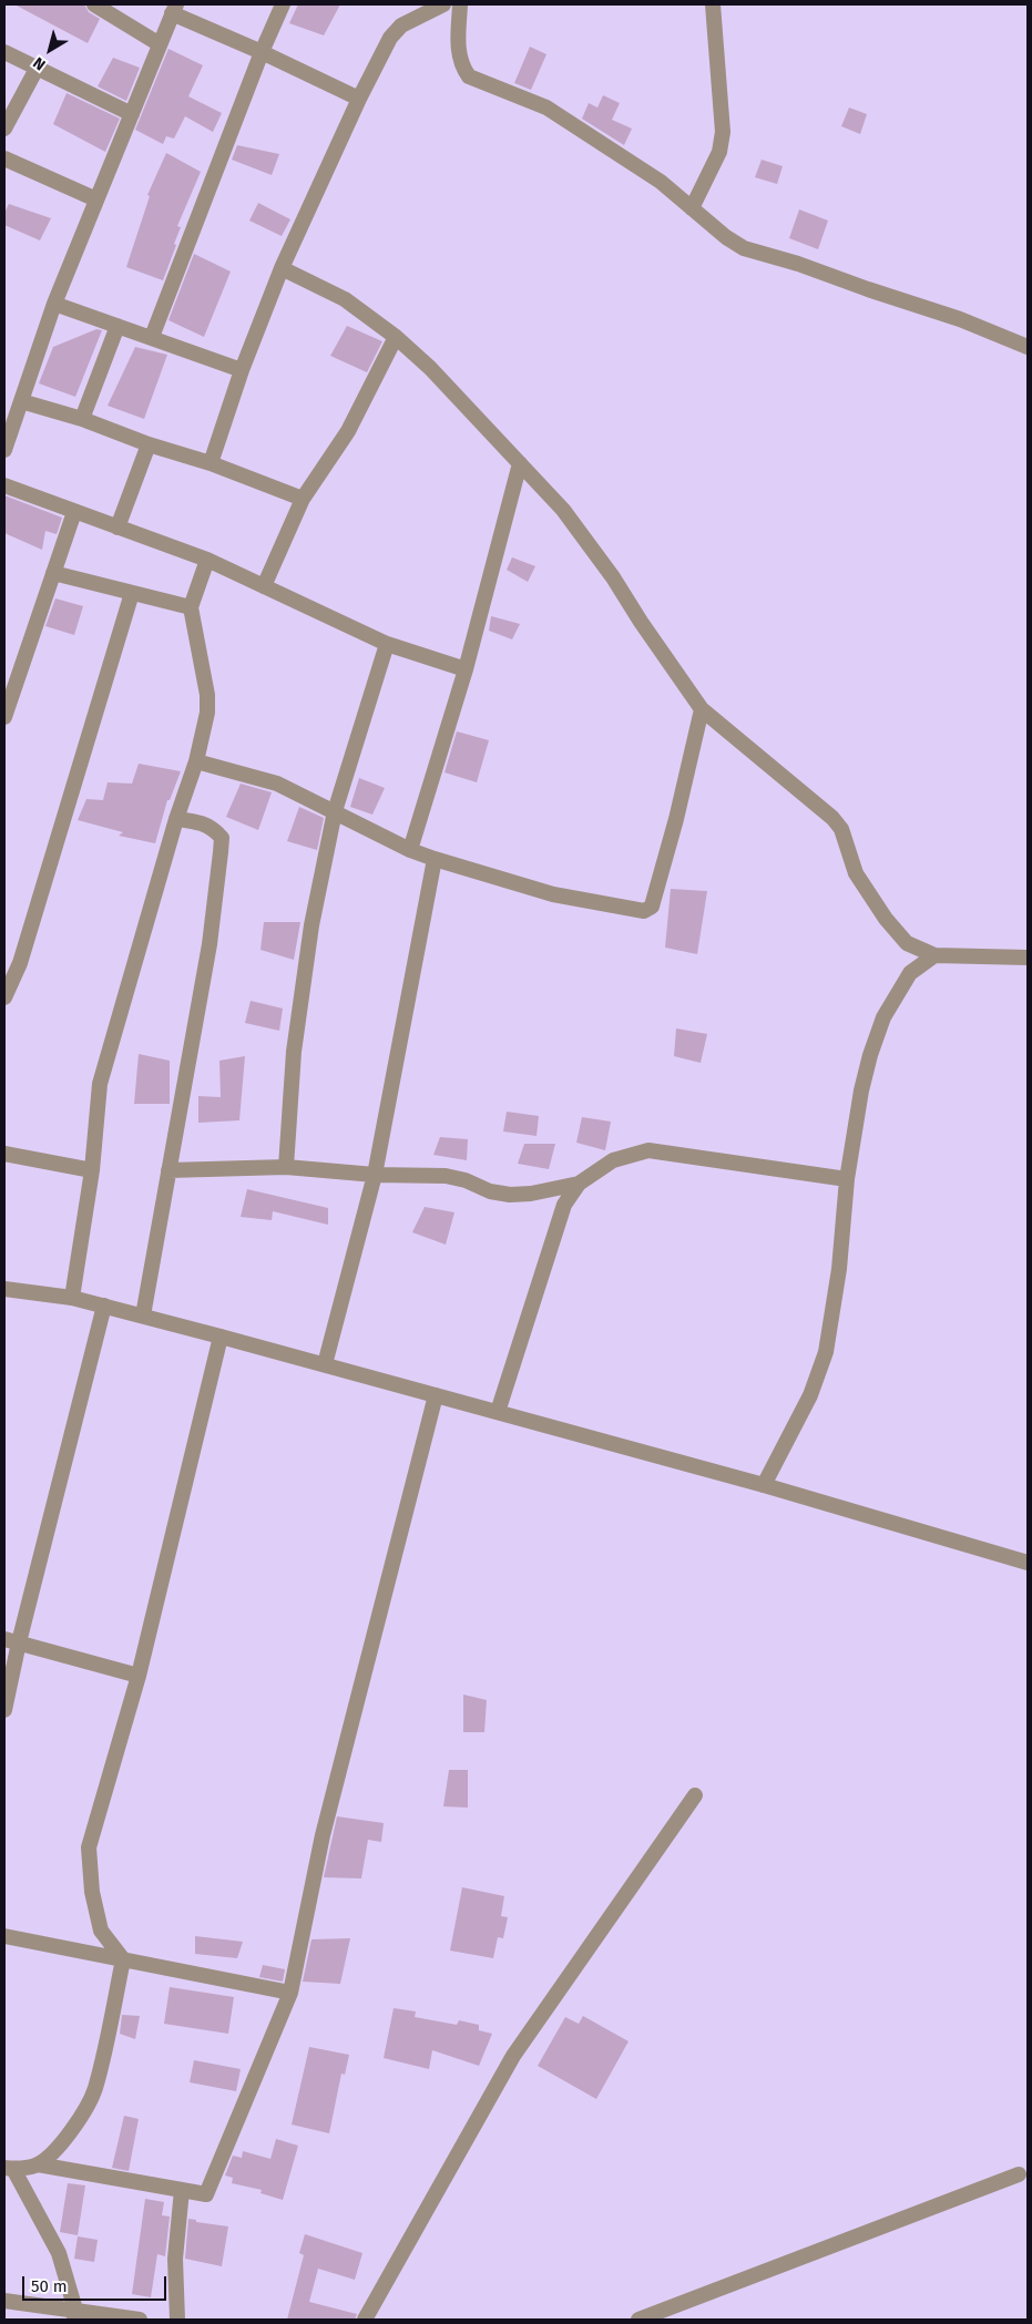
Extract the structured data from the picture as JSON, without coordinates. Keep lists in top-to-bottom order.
{
  "scale_bar": "50 m",
  "north": "bottom left"
}
